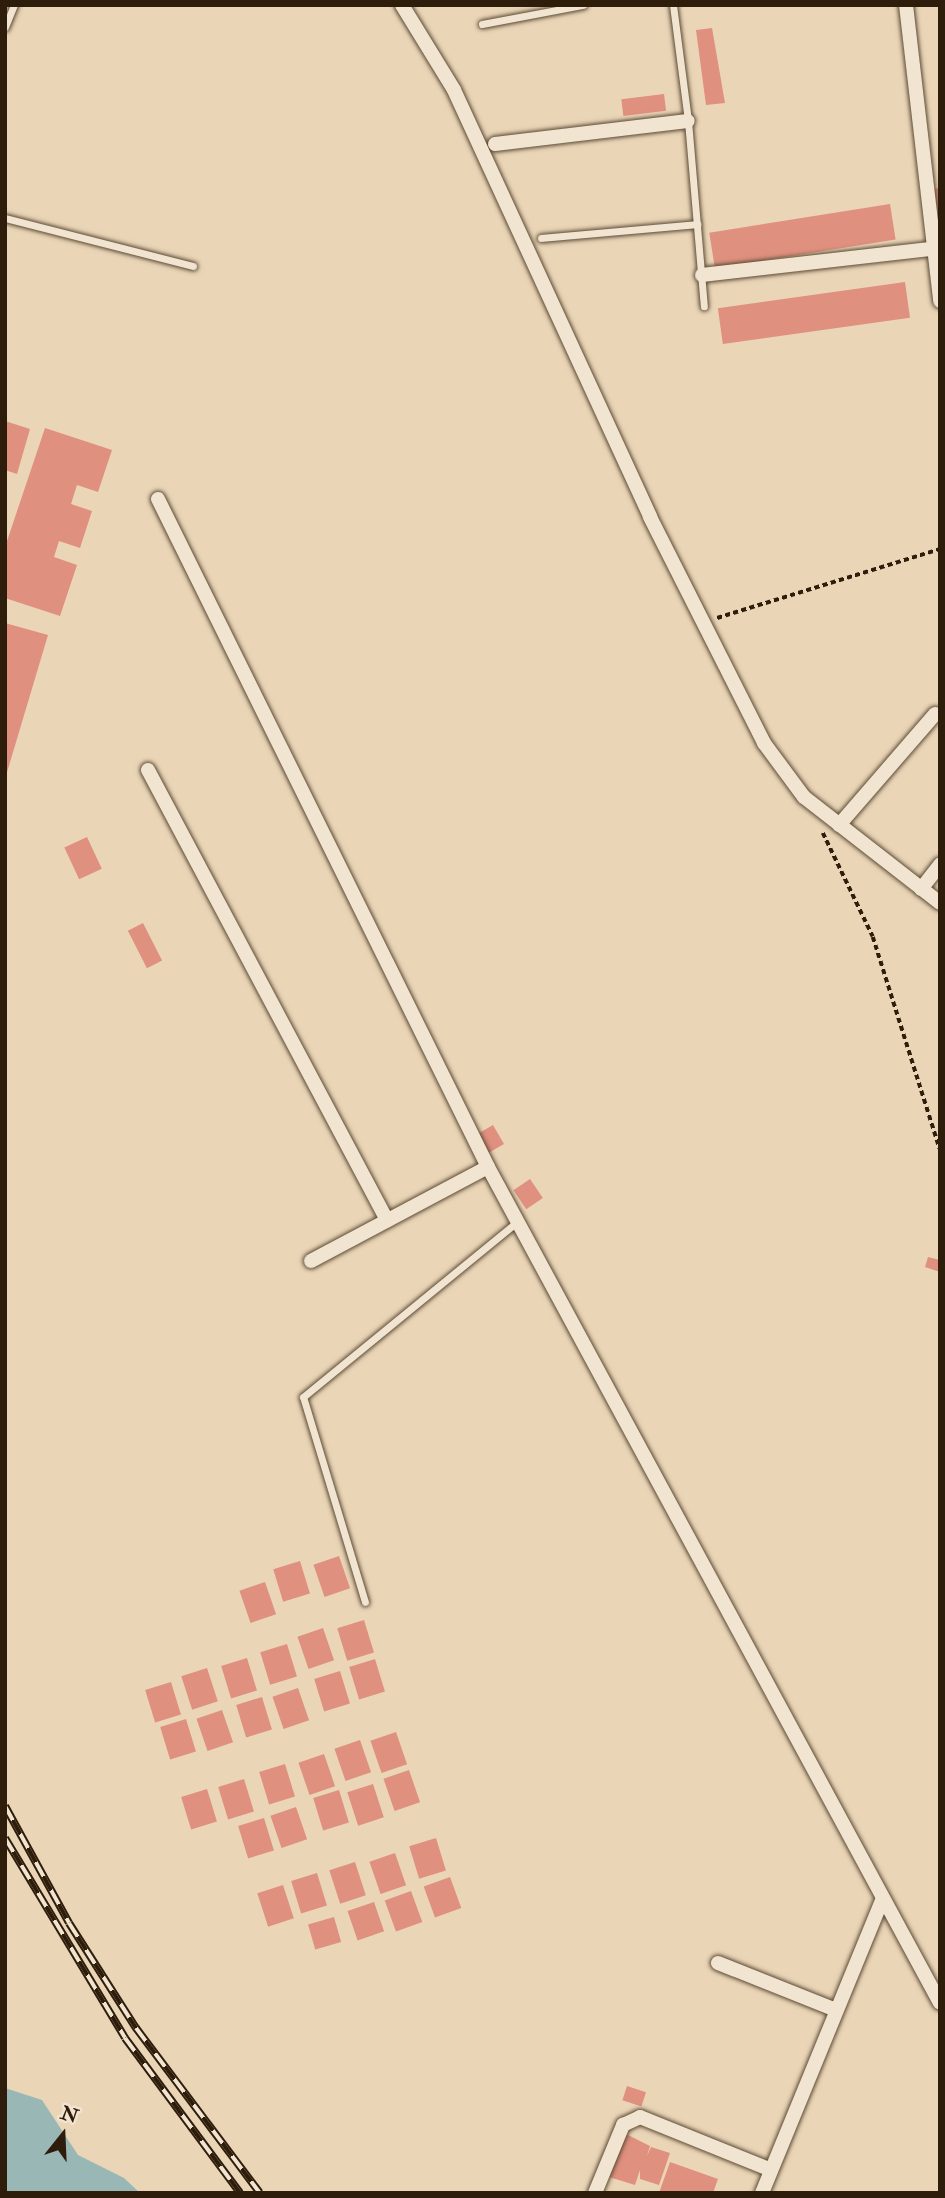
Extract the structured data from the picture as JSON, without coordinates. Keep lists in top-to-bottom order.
{
  "north": "top"
}
